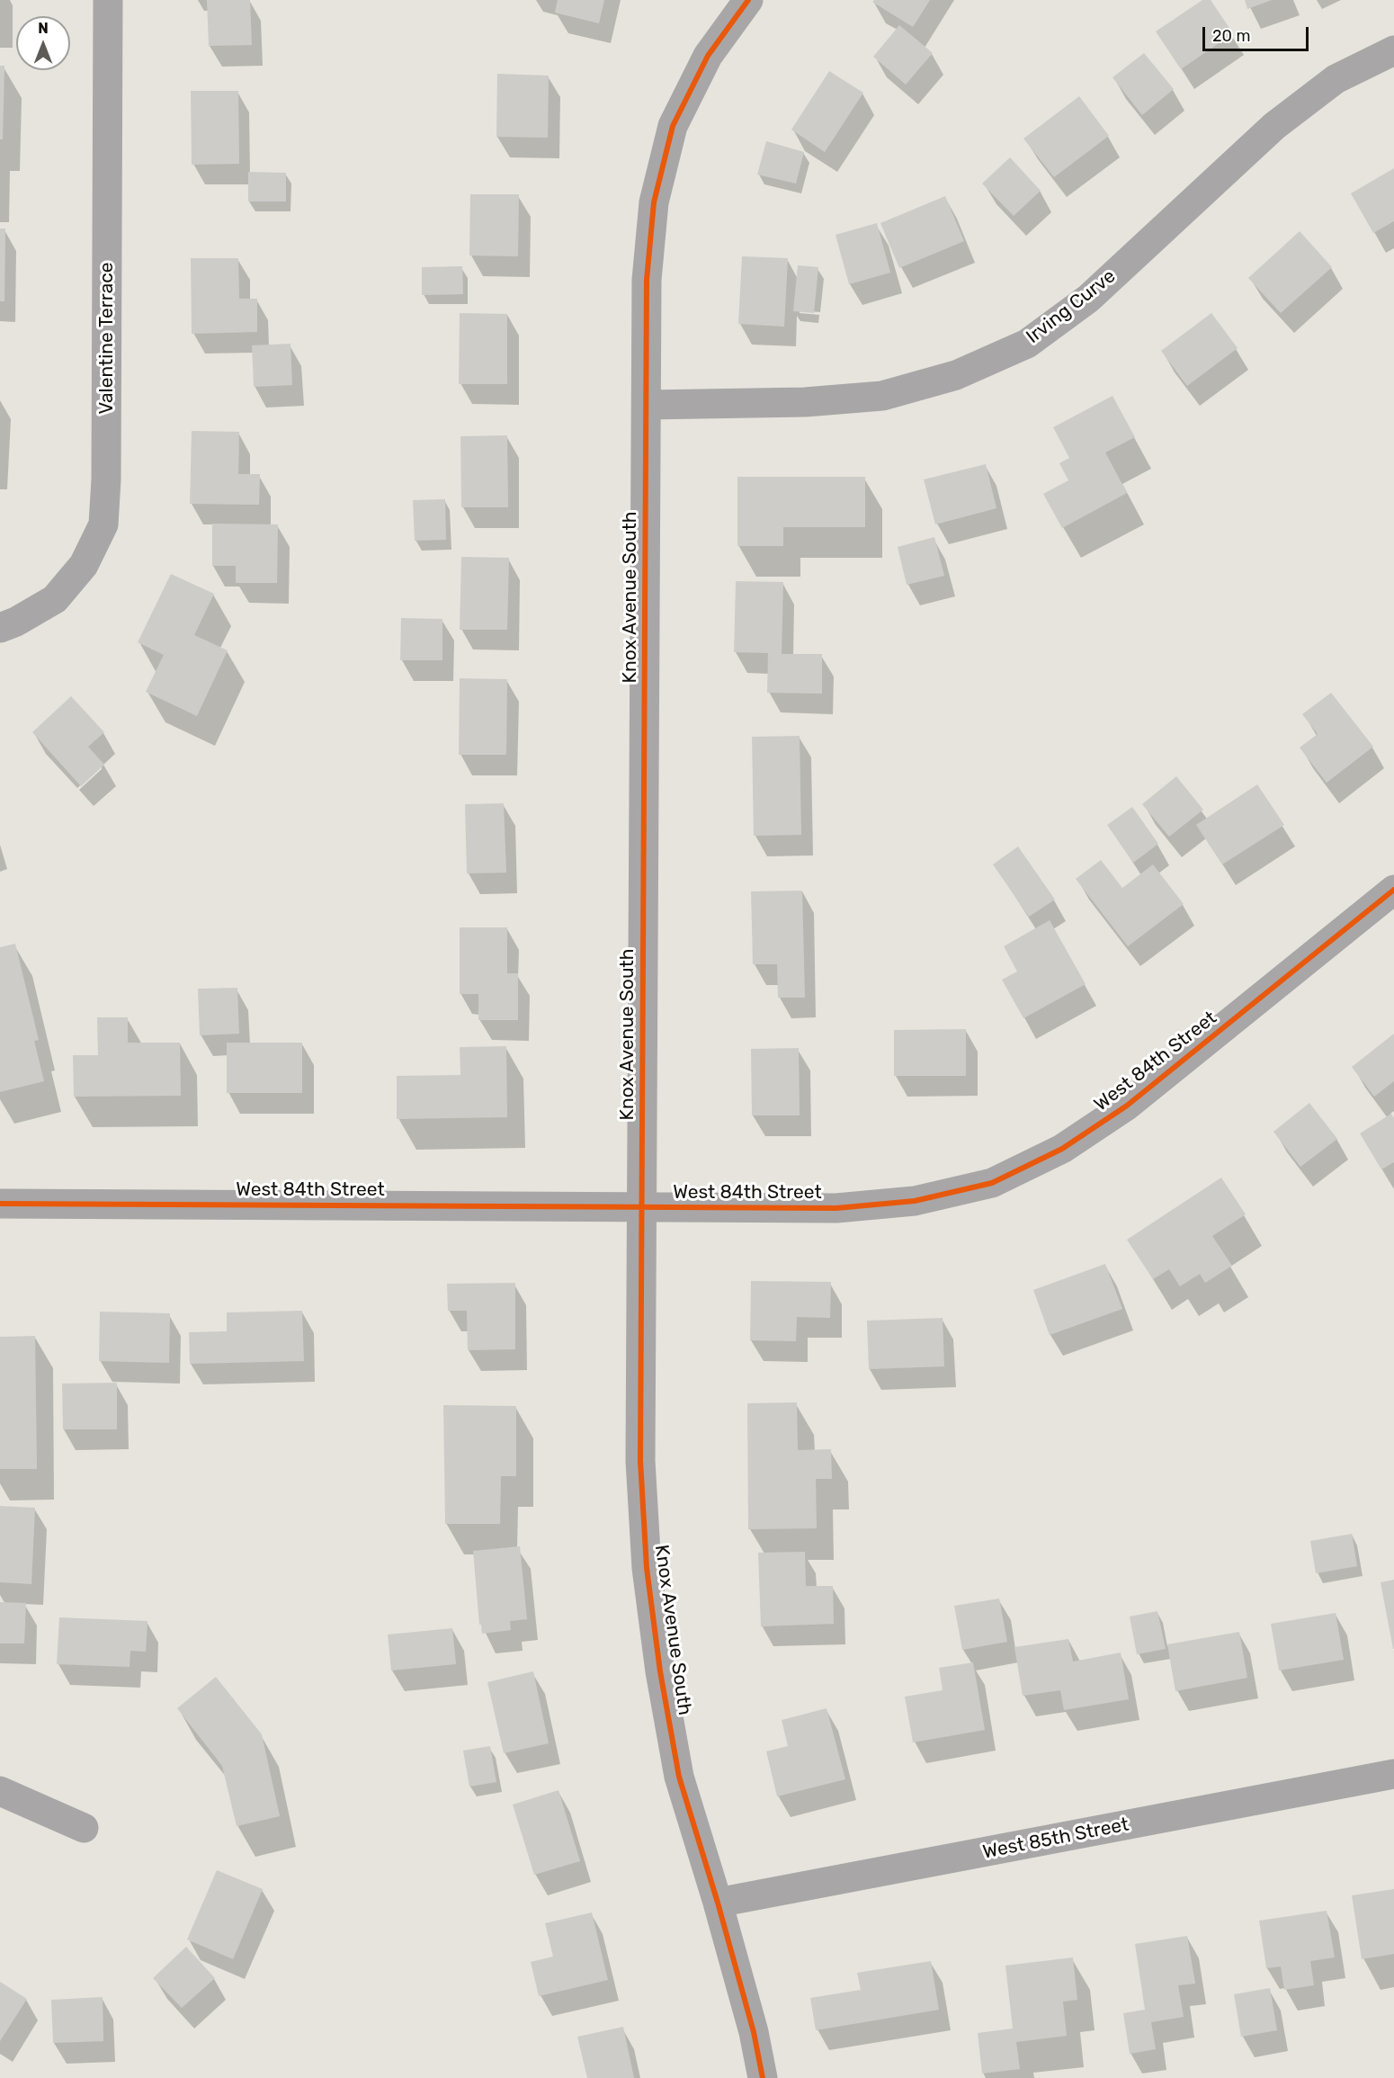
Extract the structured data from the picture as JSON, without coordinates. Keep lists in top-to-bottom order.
{
  "streets": {
    "street": [
      "Irving Curve",
      "Valentine Terrace",
      "Knox Avenue South",
      "West 84th Street",
      "West 85th Street"
    ]
  },
  "crossings": [
    ["Irving Curve", "Knox Avenue South"],
    ["Knox Avenue South", "West 84th Street"],
    ["Knox Avenue South", "West 85th Street"]
  ],
  "scale_bar": "20 m",
  "north": "top"
}
